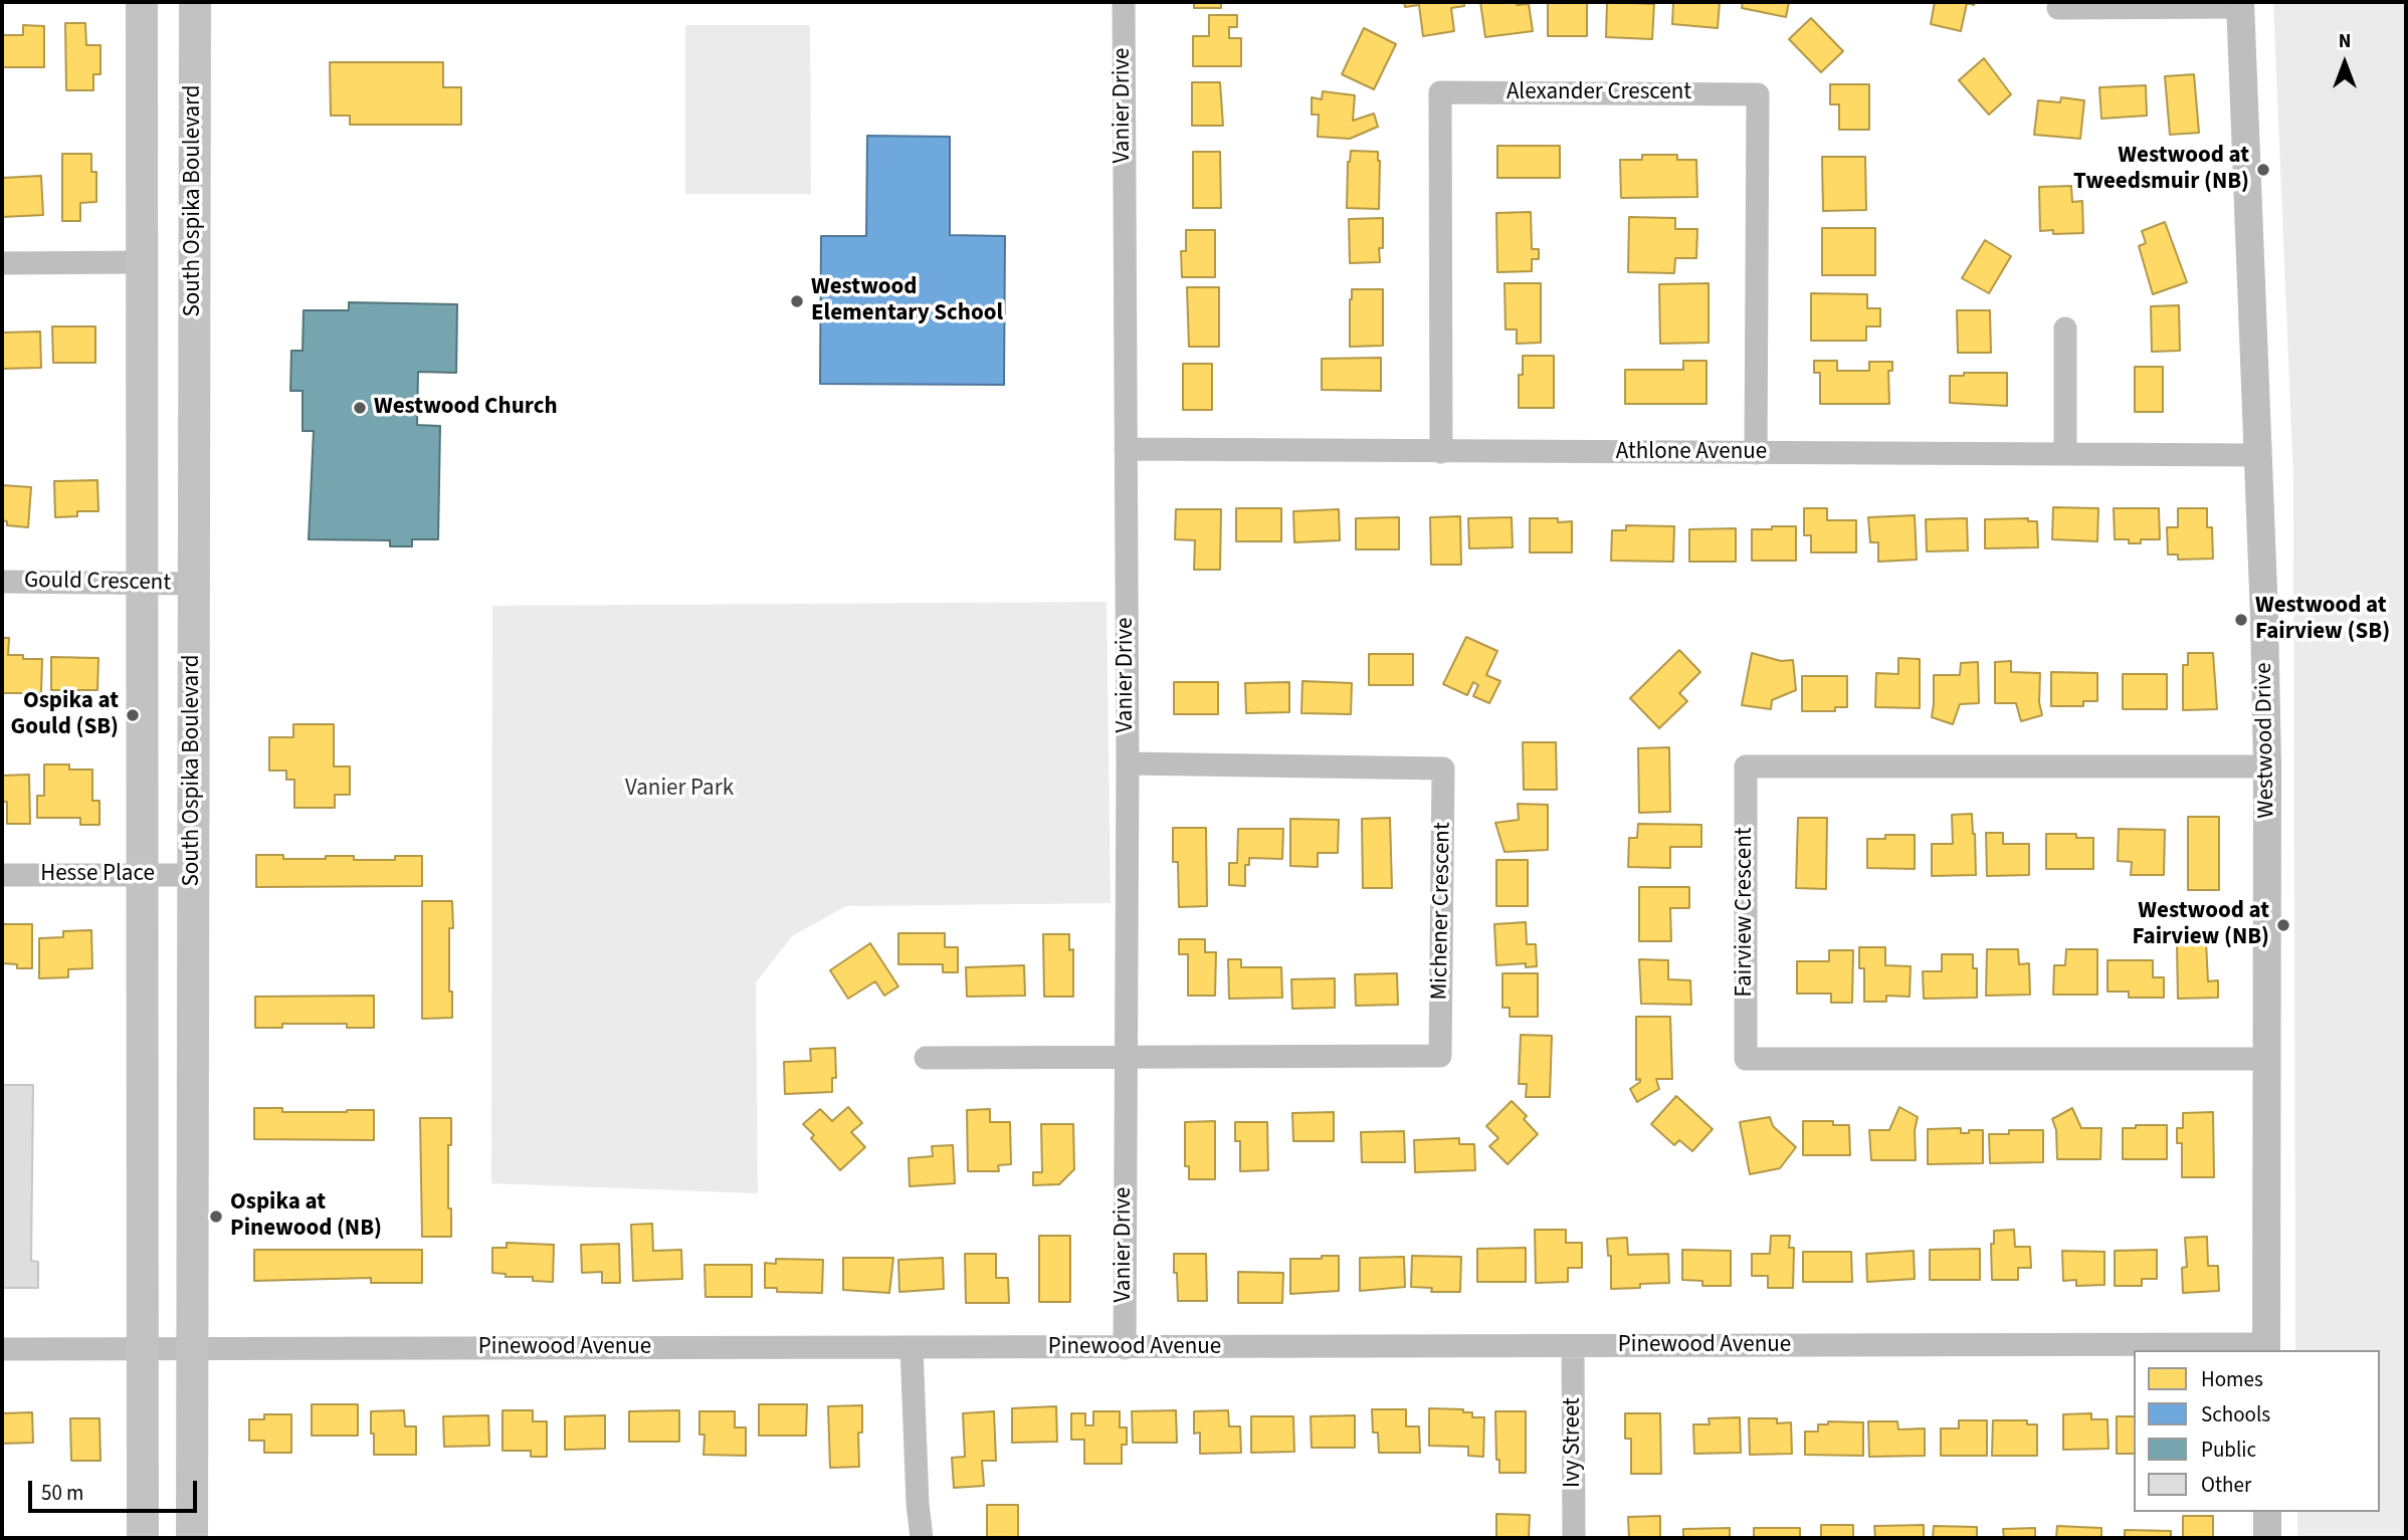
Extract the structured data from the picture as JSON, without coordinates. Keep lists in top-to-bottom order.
{
  "streets": {
    "main road": ["South Ospika Boulevard"],
    "street": [
      "Alexander Crescent",
      "Vanier Drive",
      "Athlone Avenue",
      "Gould Crescent",
      "Westwood Drive",
      "Hesse Place",
      "Michener Crescent",
      "Fairview Crescent",
      "Pinewood Avenue",
      "Ivy Street"
    ]
  },
  "crossings": [
    ["Alexander Crescent", "Athlone Avenue"],
    ["Vanier Drive", "Athlone Avenue"],
    ["Vanier Drive", "Michener Crescent"],
    ["Vanier Drive", "Pinewood Avenue"],
    ["South Ospika Boulevard", "Gould Crescent"],
    ["South Ospika Boulevard", "Hesse Place"],
    ["South Ospika Boulevard", "Pinewood Avenue"],
    ["Athlone Avenue", "Westwood Drive"],
    ["Westwood Drive", "Fairview Crescent"],
    ["Westwood Drive", "Pinewood Avenue"],
    ["Pinewood Avenue", "Ivy Street"]
  ],
  "parks": ["Vanier Park"],
  "places": [
    "Westwood at Tweedsmuir (NB)",
    "Westwood Elementary School",
    "Westwood Church",
    "Westwood at Fairview (SB)",
    "Ospika at Gould (SB)",
    "Westwood at Fairview (NB)",
    "Ospika at Pinewood (NB)"
  ],
  "legend": [
    "Homes",
    "Schools",
    "Public",
    "Other"
  ],
  "scale_bar": "50 m",
  "north": "top"
}
